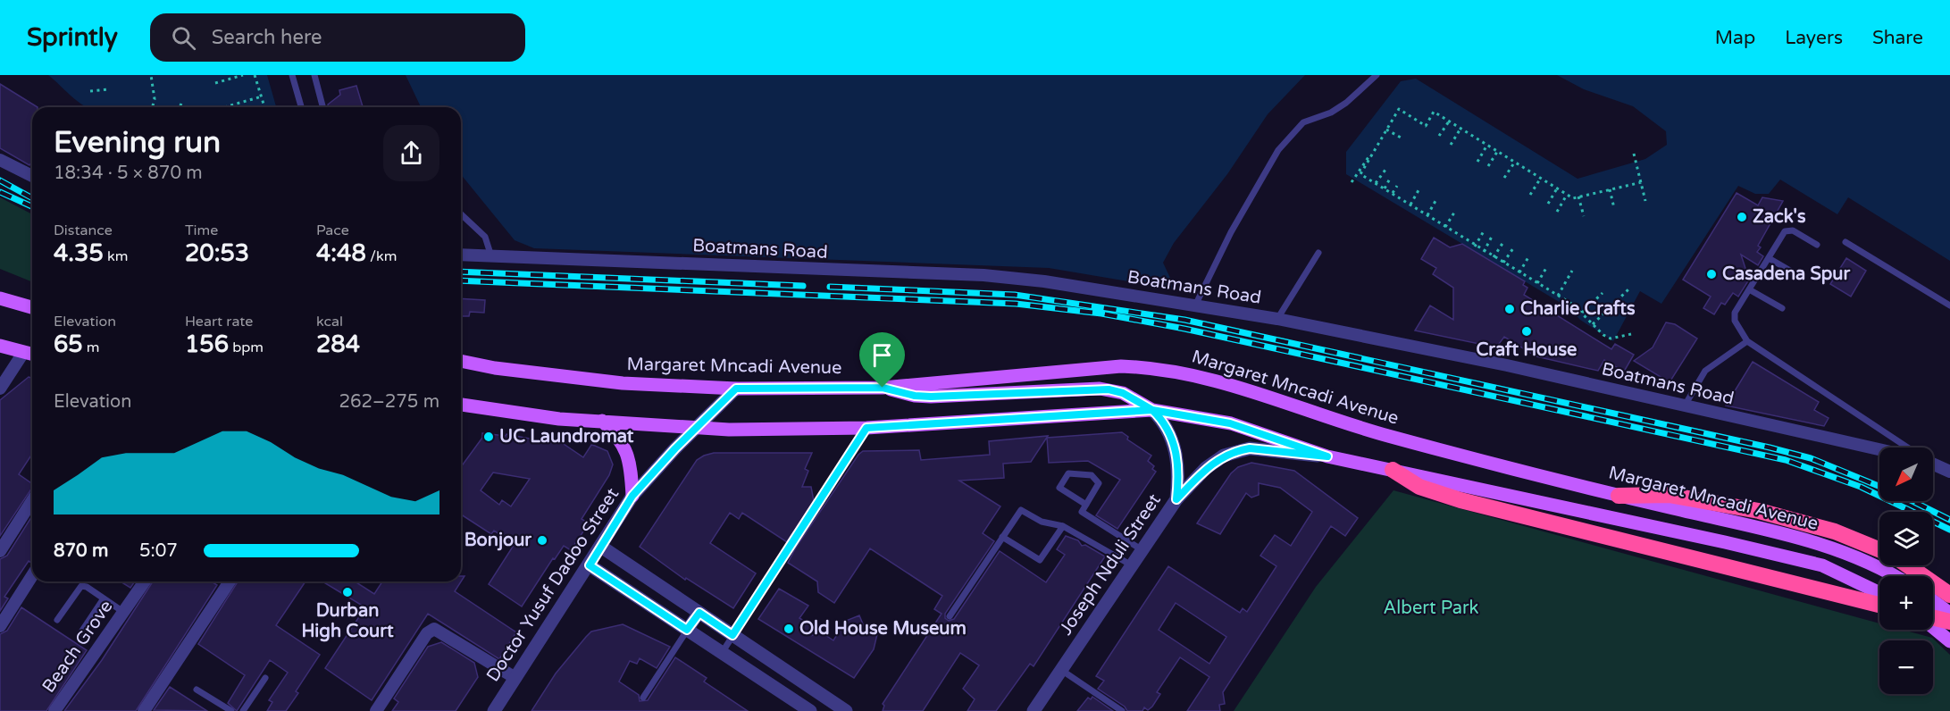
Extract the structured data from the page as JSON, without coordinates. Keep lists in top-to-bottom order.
{
  "streets": {
    "main road": ["Margaret Mncadi Avenue"],
    "street": [
      "Boatmans Road",
      "Joseph Nduli Street",
      "Doctor Yusuf Dadoo Street",
      "Beach Grove"
    ]
  },
  "crossings": [
    ["Margaret Mncadi Avenue", "Doctor Yusuf Dadoo Street"]
  ],
  "parks": ["Albert Park"],
  "places": [
    "Zack's",
    "Casadena Spur",
    "Charlie Crafts",
    "Craft House",
    "UC Laundromat",
    "Bonjour",
    "Durban High Court",
    "Old House Museum"
  ],
  "north": "bottom left",
  "page": {
    "header": "Sprintly",
    "search": "Search here",
    "nav": ["Map", "Layers", "Share"],
    "heading": ["Evening run", "18:34 · 5 × 870 m"],
    "stats": [
      ["Distance", "4.35 km"],
      ["Time", "20:53"],
      ["Pace", "4:48 /km"],
      ["Elevation", "65 m"],
      ["Heart rate", "156 bpm"],
      ["kcal", "284"]
    ],
    "chart": ["Elevation", "262–275 m"],
    "map_buttons": ["+", "−"],
    "list": [
      {
        "name": "870 m",
        "note": "5:07"
      }
    ]
  }
}
